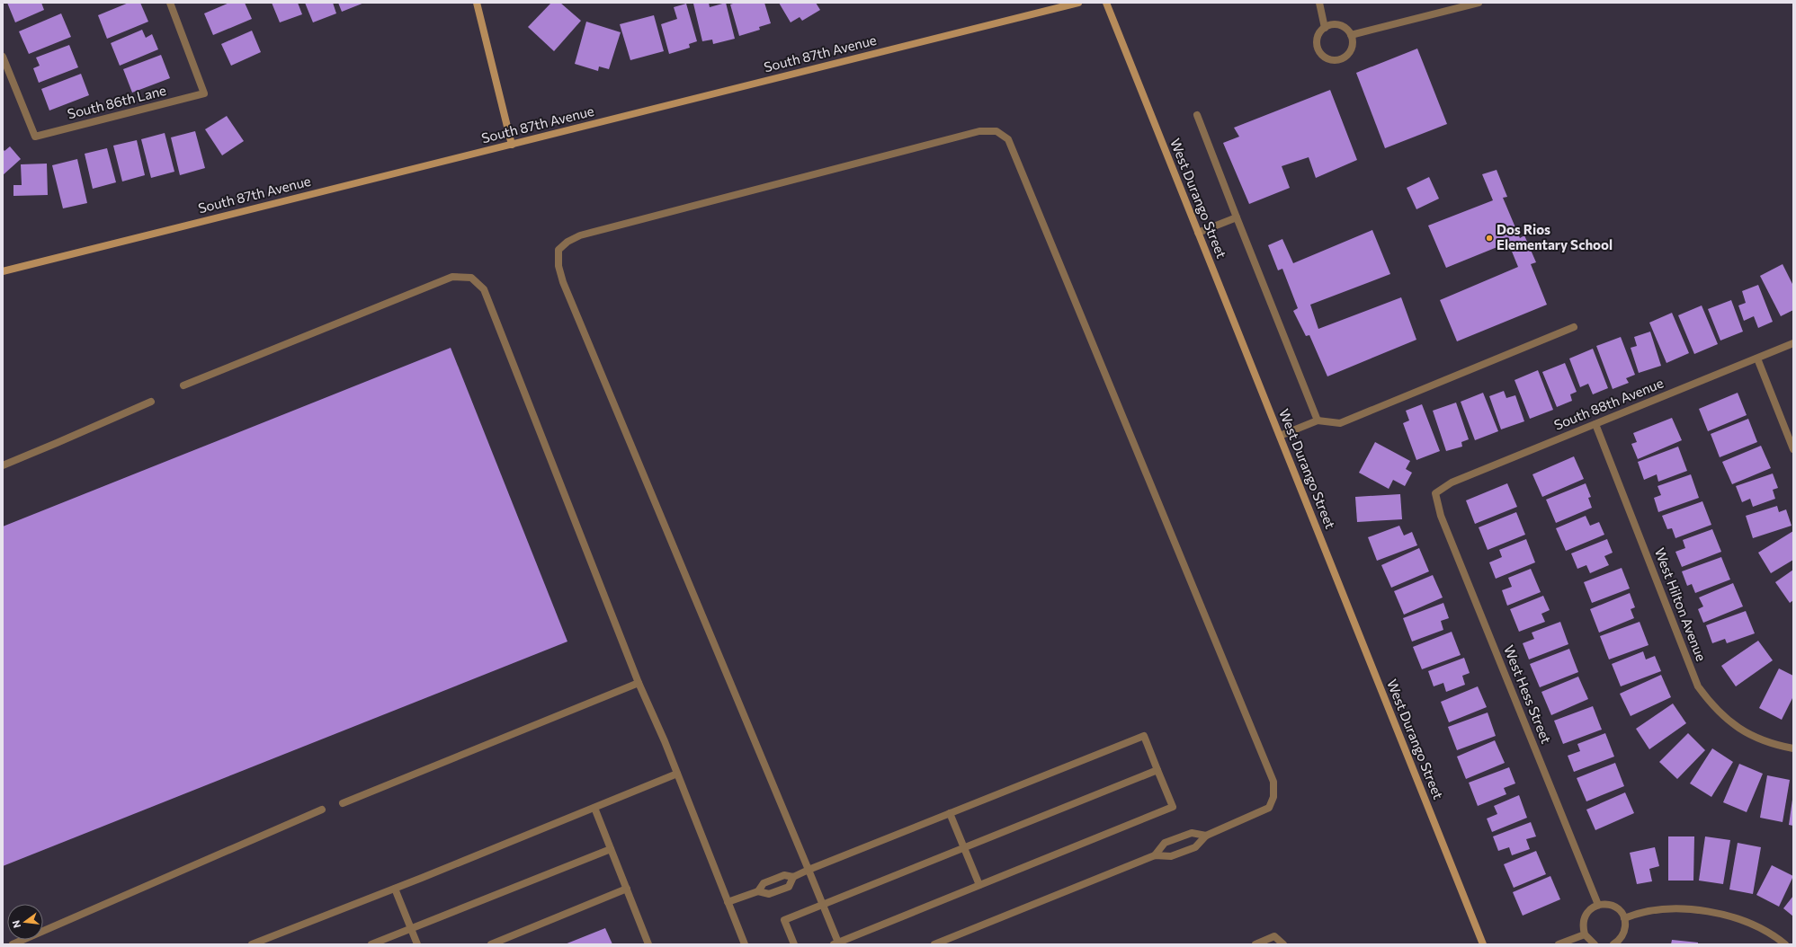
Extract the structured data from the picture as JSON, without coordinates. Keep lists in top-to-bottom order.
{
  "streets": {
    "street": [
      "South 87th Avenue",
      "South 86th Lane",
      "West Durango Street",
      "South 88th Avenue",
      "West Hilton Avenue",
      "West Hess Street"
    ]
  },
  "crossings": [
    ["South 88th Avenue", "West Hilton Avenue"],
    ["South 88th Avenue", "West Hess Street"]
  ],
  "places": ["Dos Rios Elementary School"],
  "north": "left"
}
